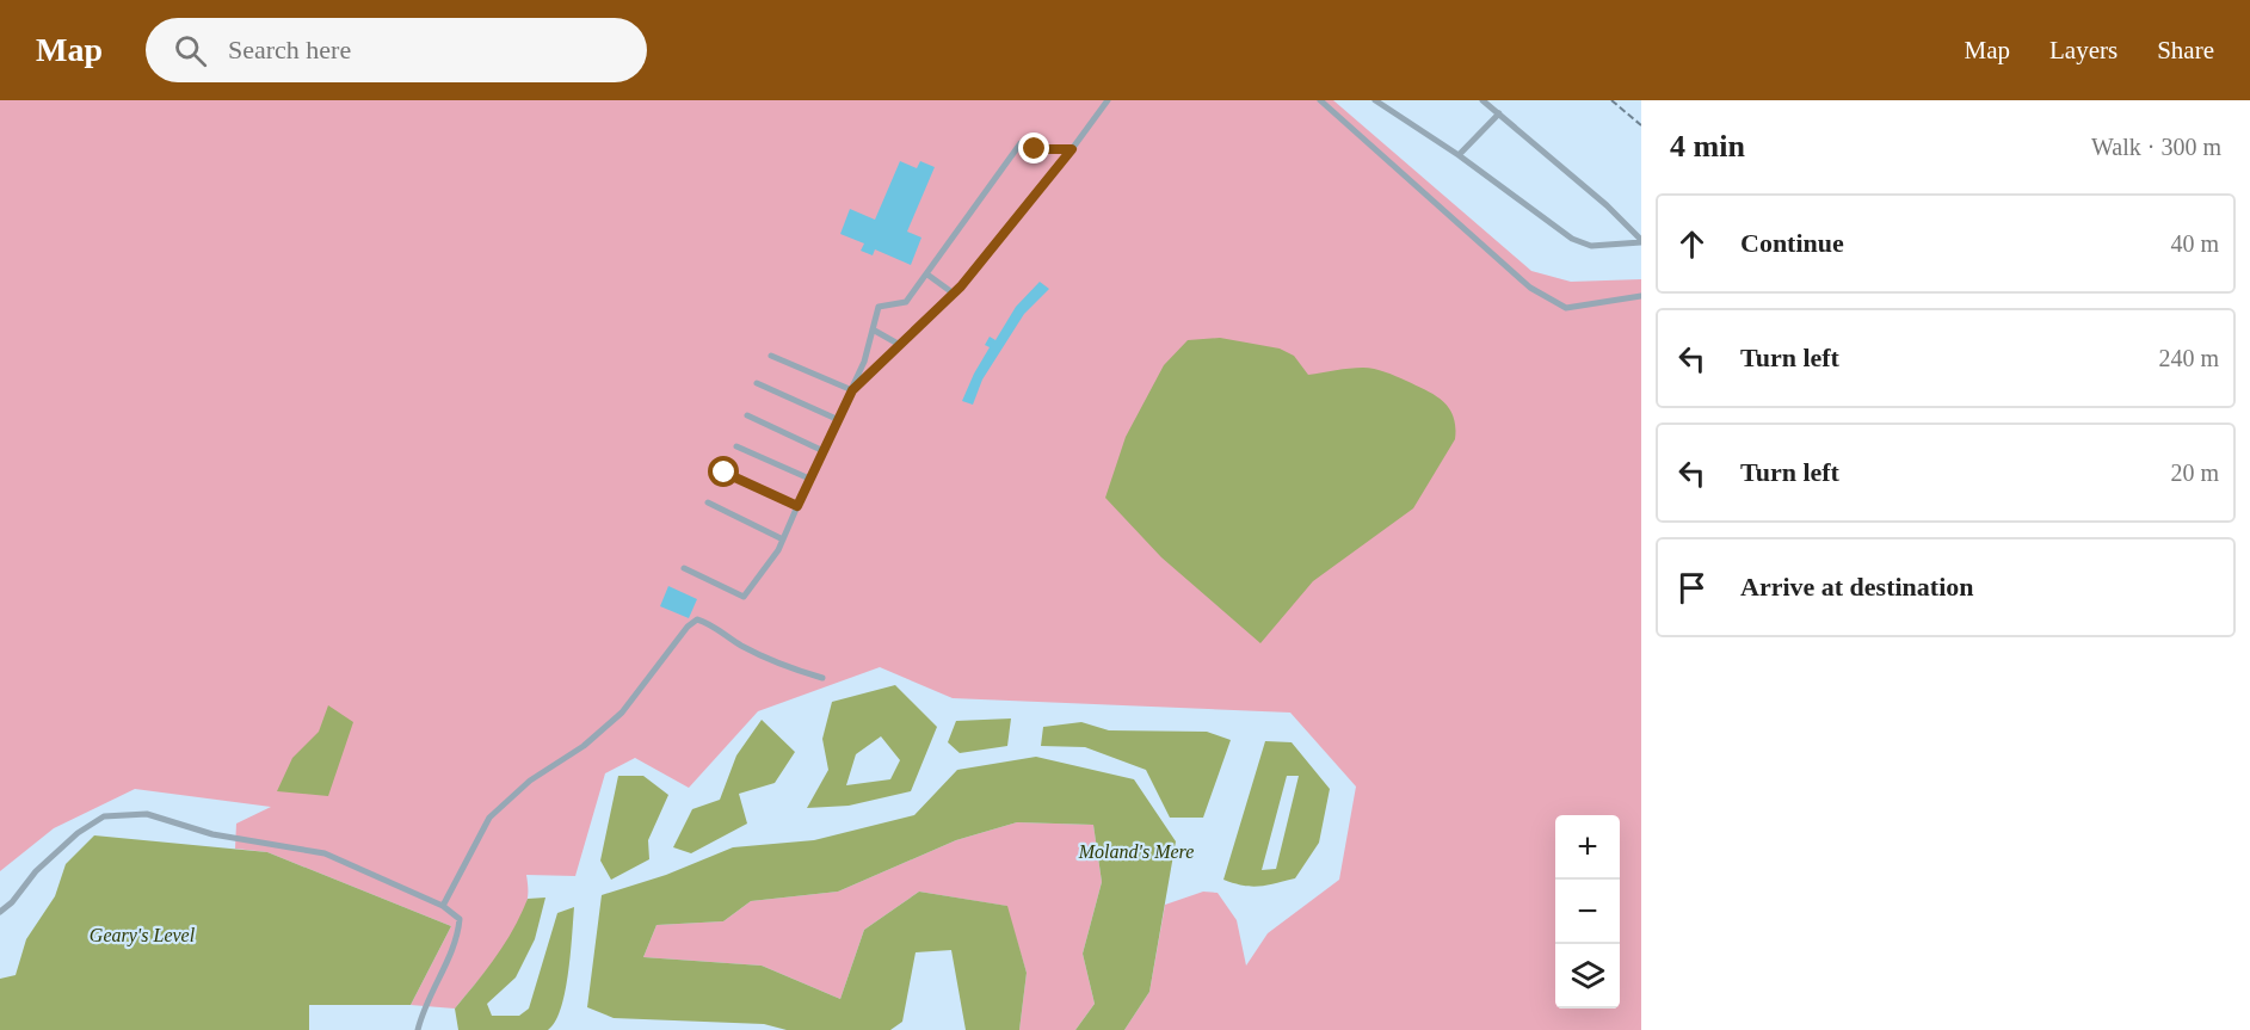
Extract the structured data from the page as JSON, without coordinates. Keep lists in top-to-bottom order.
{
  "water": ["Moland's Mere", "Geary's Level"],
  "page": {
    "header": "Map",
    "search": "Search here",
    "nav": ["Map", "Layers", "Share"],
    "heading": ["4 min", "Walk · 300 m"],
    "list": [
      ["Continue", "40 m"],
      ["Turn left", "240 m"],
      ["Turn left", "20 m"],
      "Arrive at destination"
    ],
    "map_buttons": ["+", "−"]
  }
}
